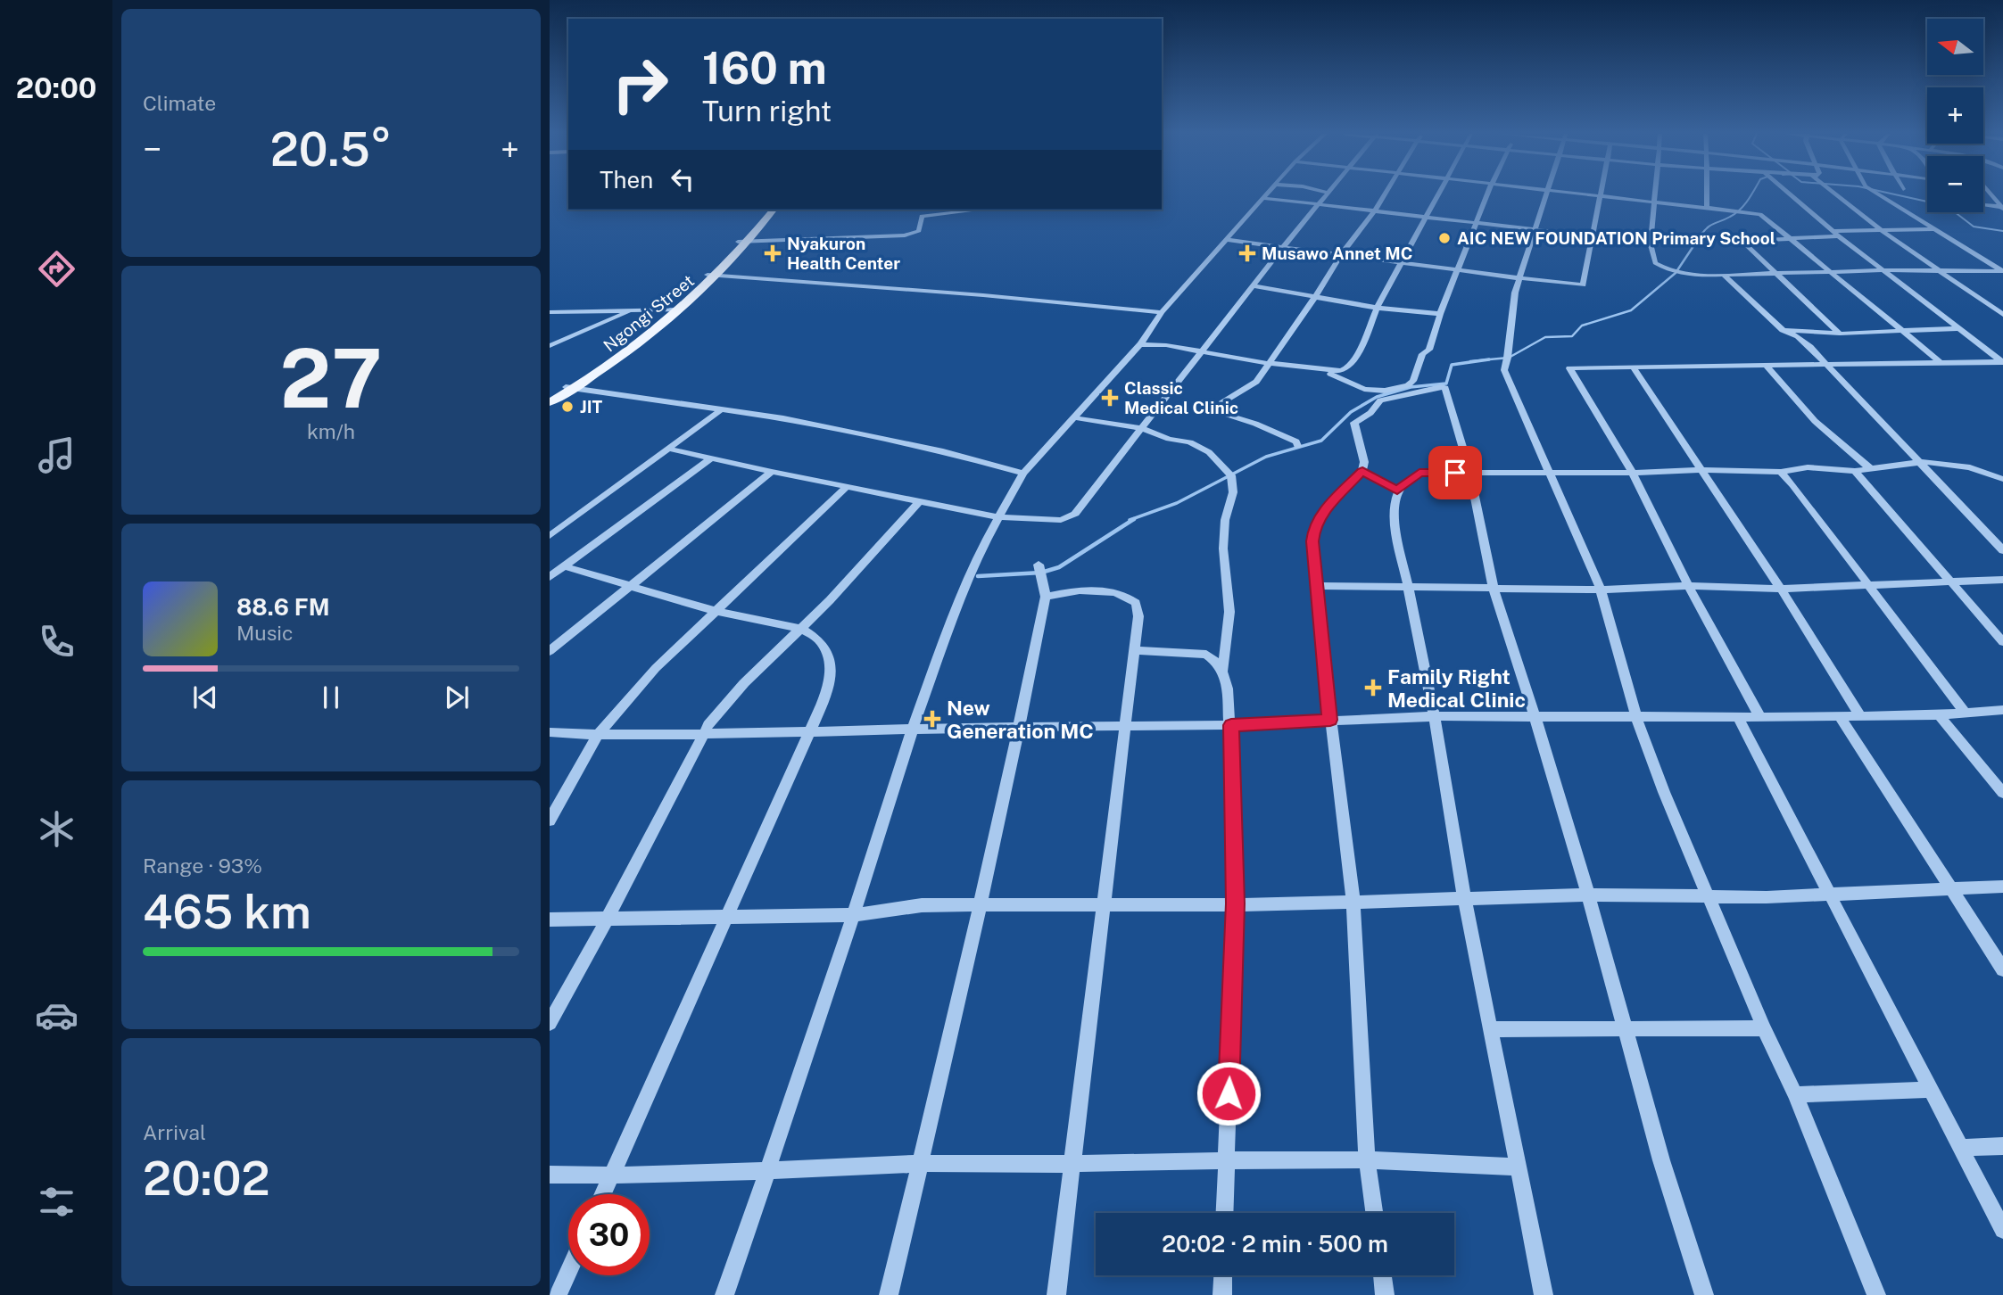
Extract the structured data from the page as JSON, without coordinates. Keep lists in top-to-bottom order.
{
  "streets": {
    "main road": ["Ngongi Street"]
  },
  "places": {
    "other": ["AIC NEW FOUNDATION Primary School", "JIT"],
    "health": [
      "Nyakuron Health Center",
      "Musawo Annet MC",
      "Classic Medical Clinic",
      "Family Right Medical Clinic",
      "New Generation MC"
    ]
  },
  "north": "left",
  "page": {
    "tabs": "20:00",
    "tile": [
      "Climate",
      ["27", "km/h"],
      ["Range · 93%", "465 km"],
      ["Arrival", "20:02"]
    ],
    "map_buttons": ["+", "−"],
    "turn": ["160 m", "Turn right"],
    "heat": ["−", "20.5°", "+"],
    "then": "Then",
    "song": ["88.6 FM", "Music"],
    "limit": "30",
    "trip": "20:02 · 2 min · 500 m"
  }
}
